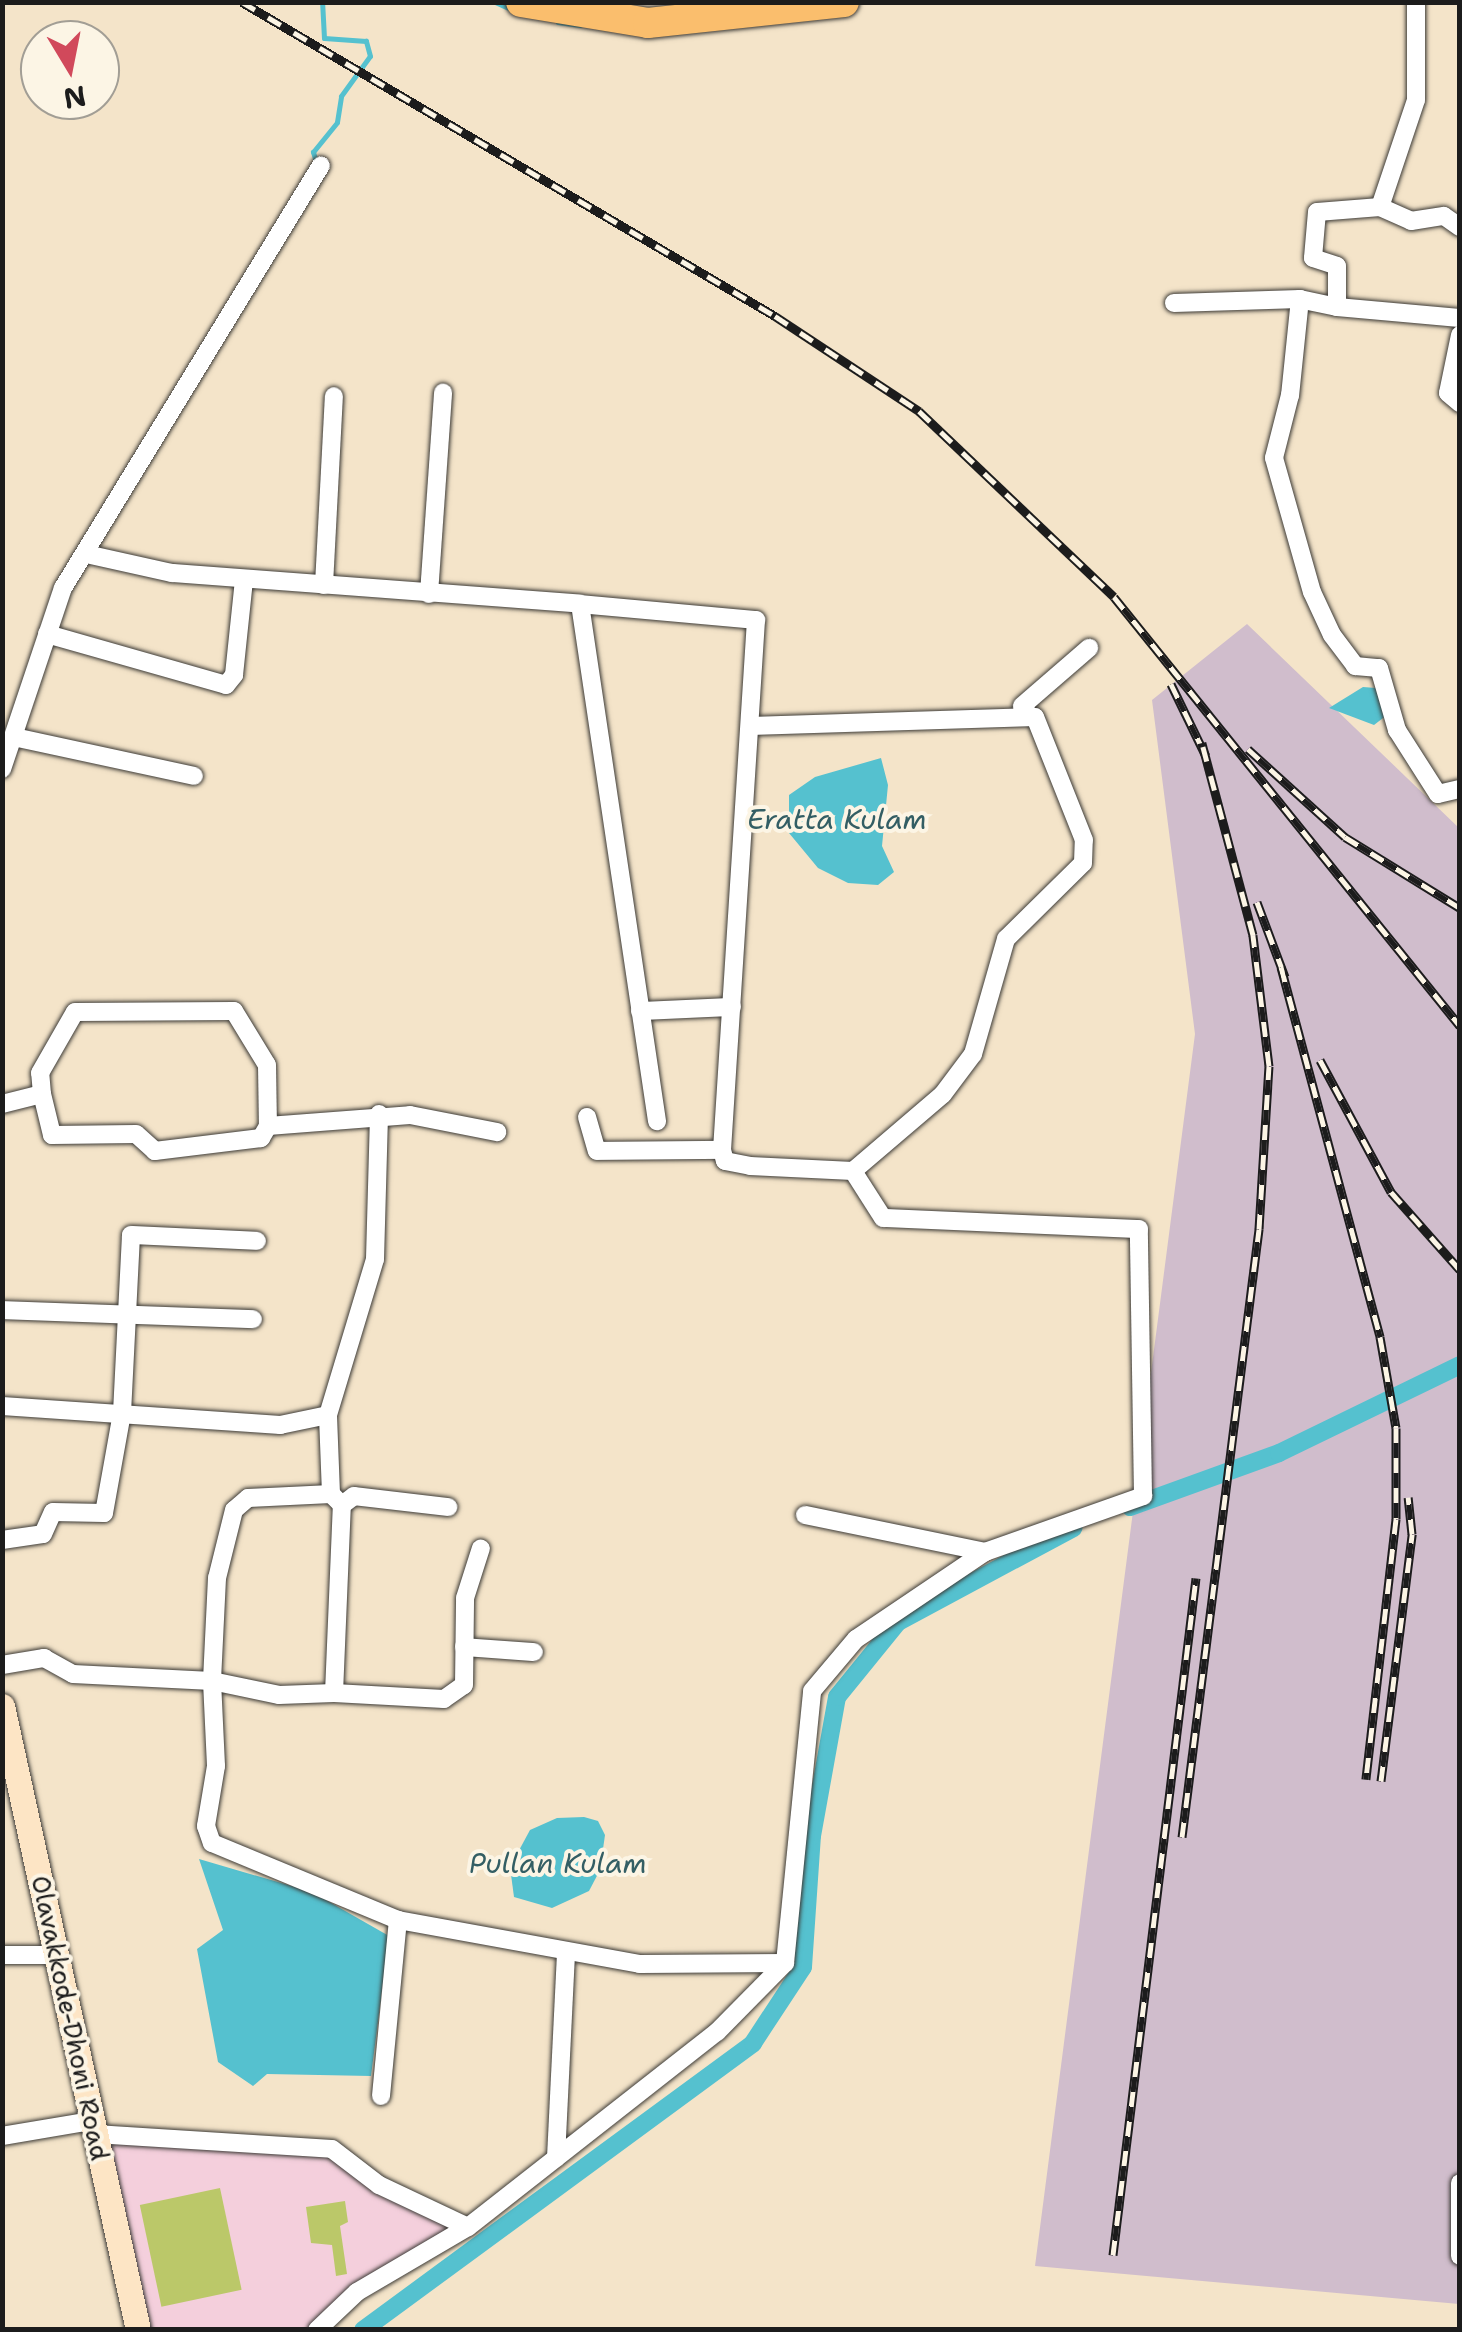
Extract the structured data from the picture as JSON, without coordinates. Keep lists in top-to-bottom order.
{
  "streets": {
    "main road": ["Olavakkode-Dhoni Road"]
  },
  "water": ["Eratta Kulam", "Pullan Kulam"],
  "north": "bottom"
}
